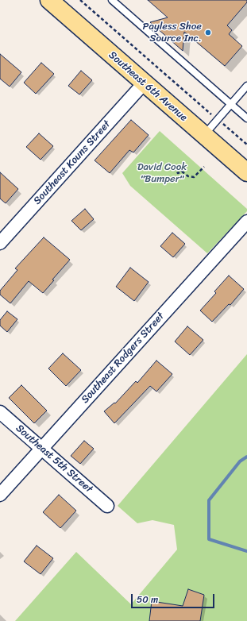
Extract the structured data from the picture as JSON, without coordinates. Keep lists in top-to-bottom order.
{
  "streets": {
    "main road": ["Southeast 6th Avenue"],
    "street": ["Southeast Kouns Street", "Southeast Rodgers Street", "Southeast 5th Street"]
  },
  "crossings": [
    ["Southeast 6th Avenue", "Southeast Kouns Street"],
    ["Southeast Rodgers Street", "Southeast 5th Street"]
  ],
  "parks": ["David Cook \"Bumper\""],
  "places": ["Payless Shoe Source Inc."],
  "scale_bar": "50 m"
}
